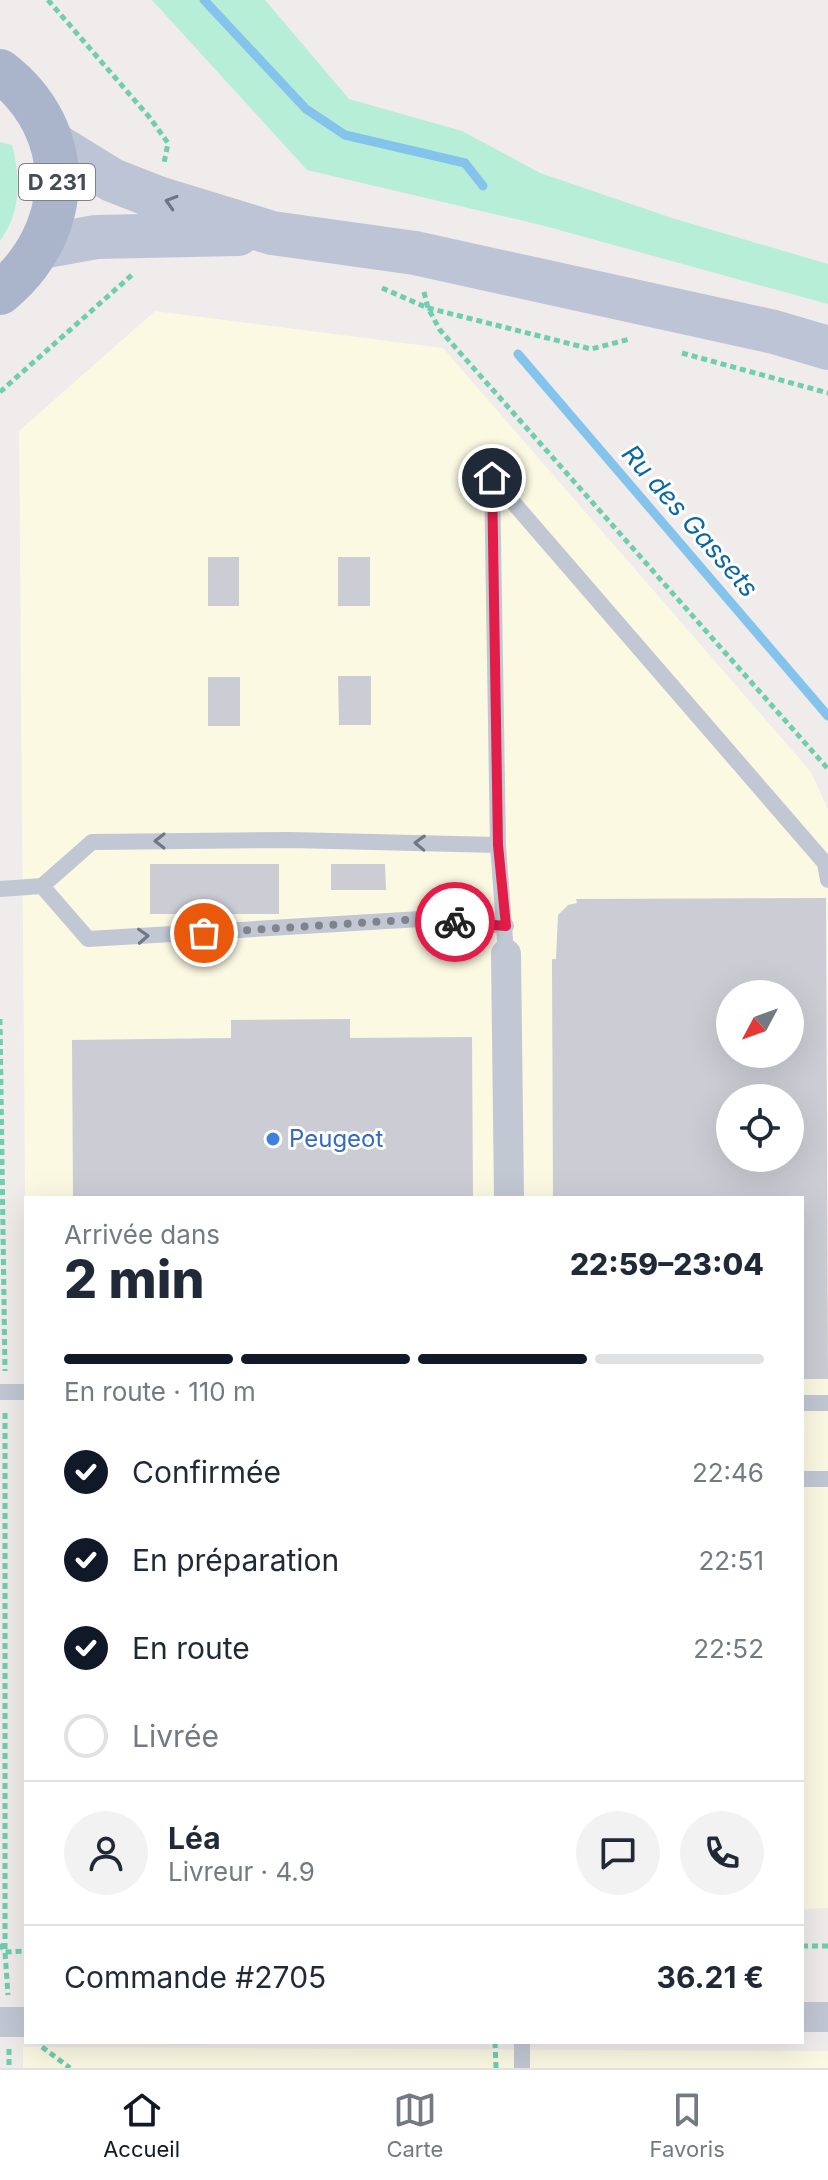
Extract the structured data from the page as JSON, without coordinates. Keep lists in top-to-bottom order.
{
  "streets": {
    "main road": ["D 231"]
  },
  "water": ["Ru des Gassets"],
  "places": ["Peugeot"],
  "north": "bottom left",
  "page": {
    "heading": ["2 min", "Arrivée dans", "22:59–23:04"],
    "panel": [
      "Léa",
      "Livreur · 4.9",
      "Commande #2705",
      "36.21 €"
    ],
    "bar": "En route · 110 m",
    "list": [
      ["Confirmée", "22:46"],
      ["En préparation", "22:51"],
      ["En route", "22:52"],
      "Livrée"
    ],
    "tabs": ["Accueil", "Carte", "Favoris"]
  }
}
